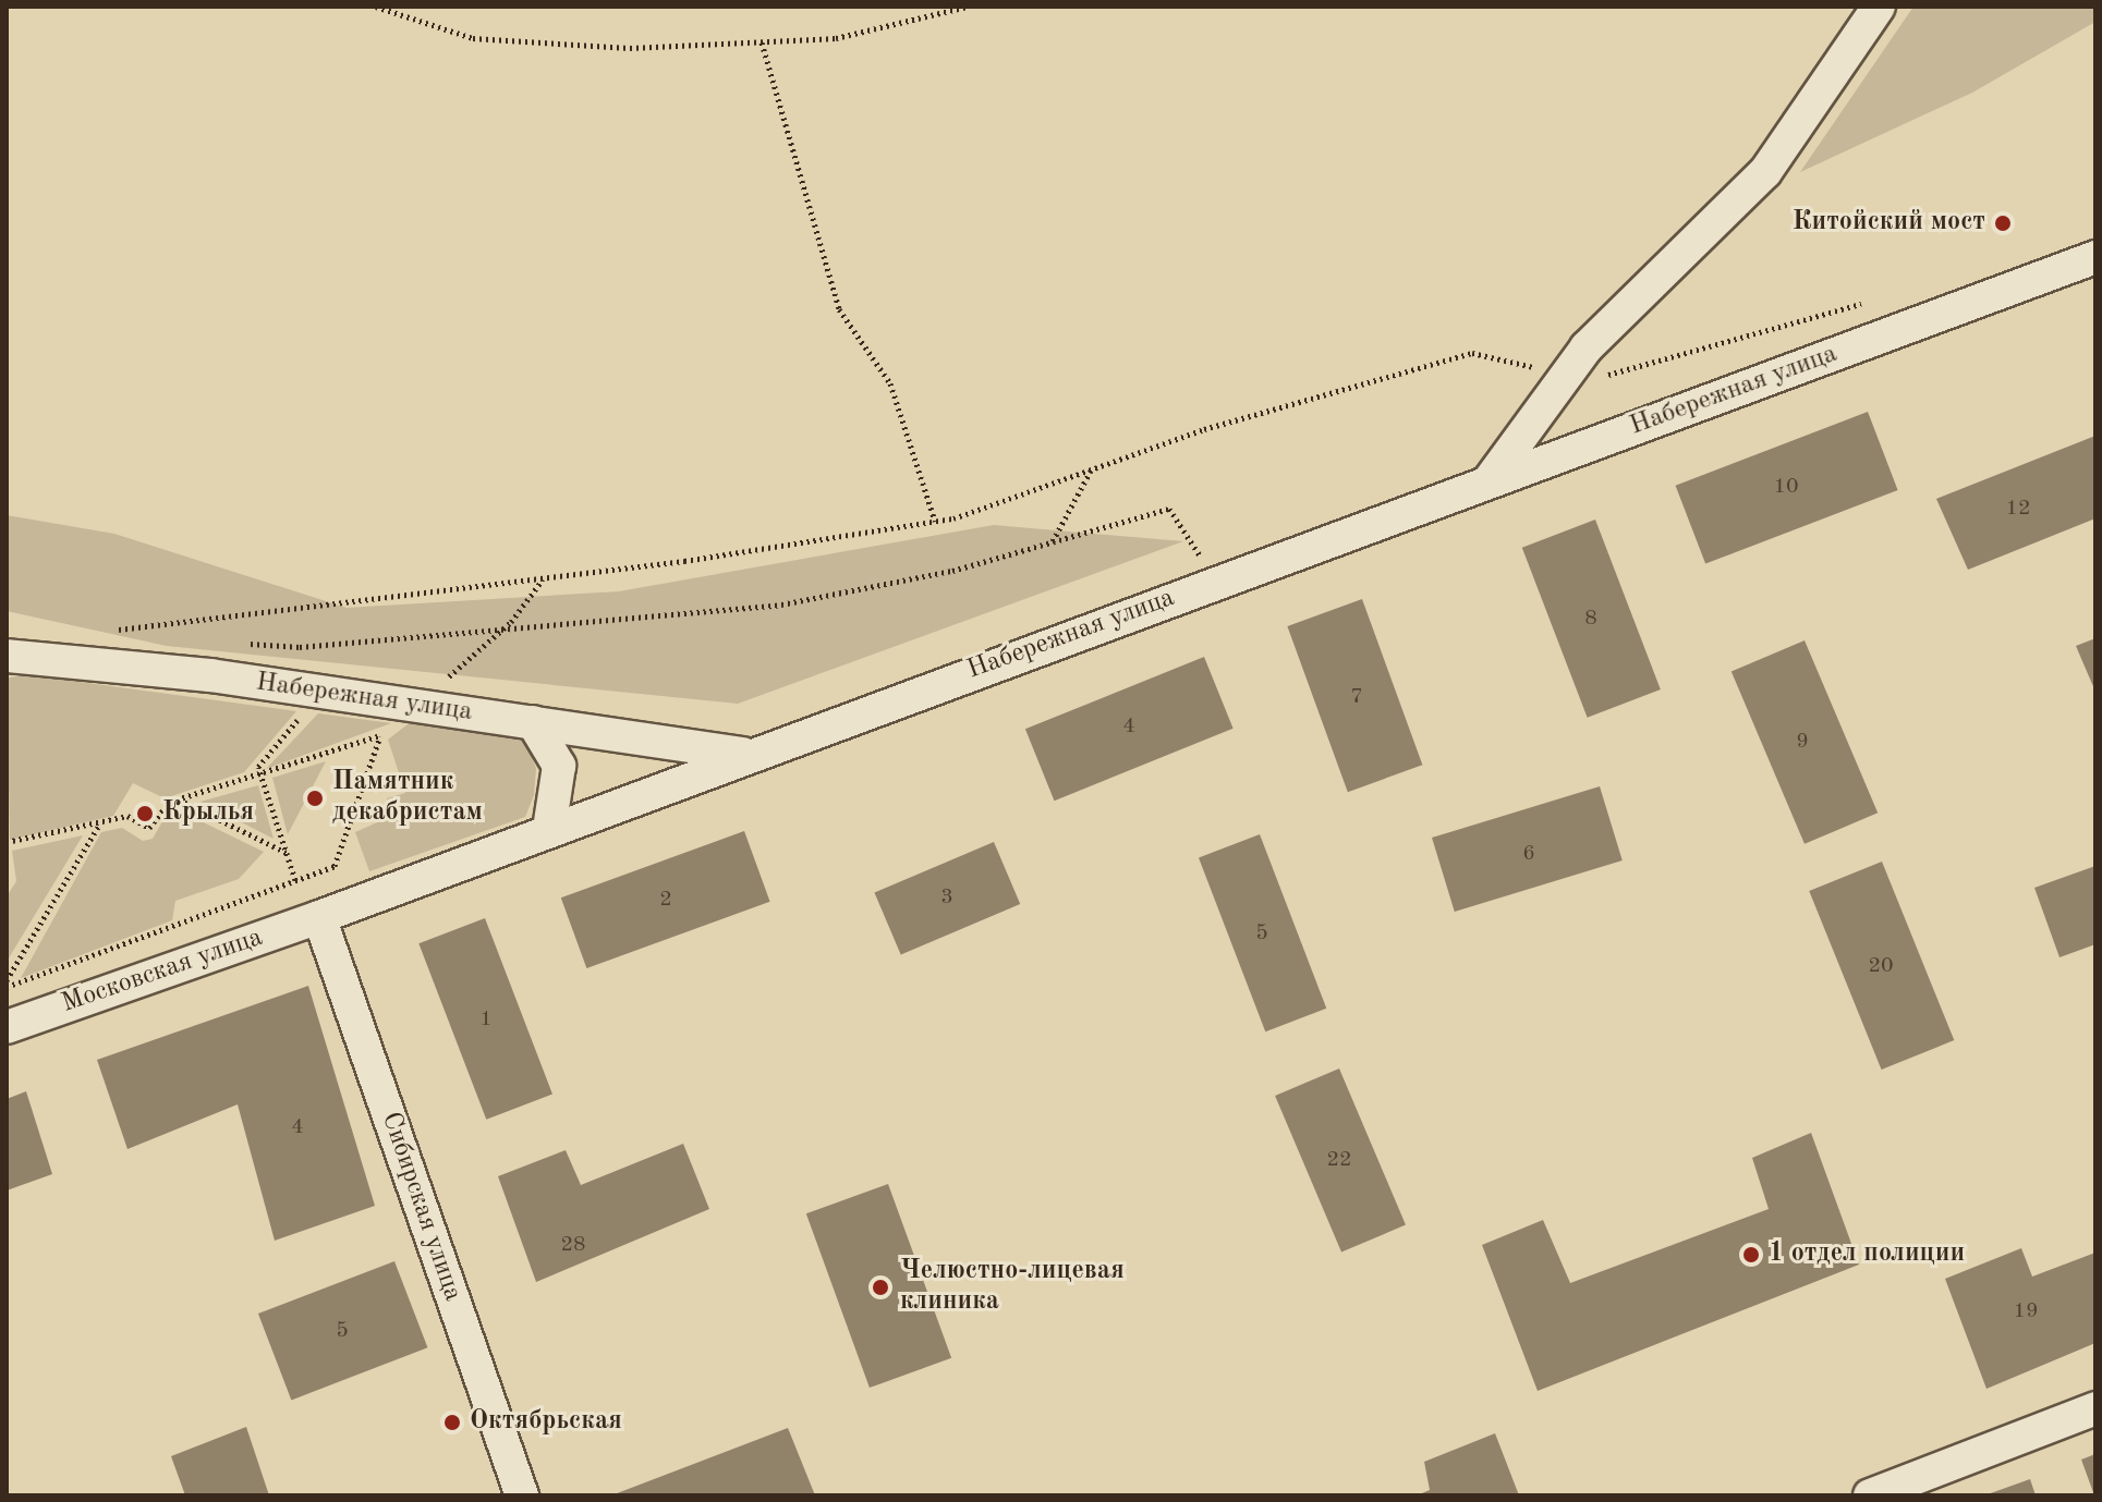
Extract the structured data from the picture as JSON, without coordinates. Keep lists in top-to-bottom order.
{
  "streets": {
    "street": ["Набережная улица", "Московская улица", "Сибирская улица"]
  },
  "crossings": [
    ["Набережная улица", "Московская улица"],
    ["Московская улица", "Сибирская улица"]
  ],
  "places": [
    "Китойский мост",
    "Памятник декабристам",
    "Крылья",
    "1 отдел полиции",
    "Челюстно-лицевая клиника",
    "Октябрьская"
  ],
  "house_numbers": [
    "10",
    "12",
    "8",
    "7",
    "4",
    "9",
    "6",
    "3",
    "2",
    "5",
    "20",
    "1",
    "4",
    "22",
    "28",
    "19",
    "5"
  ]
}
